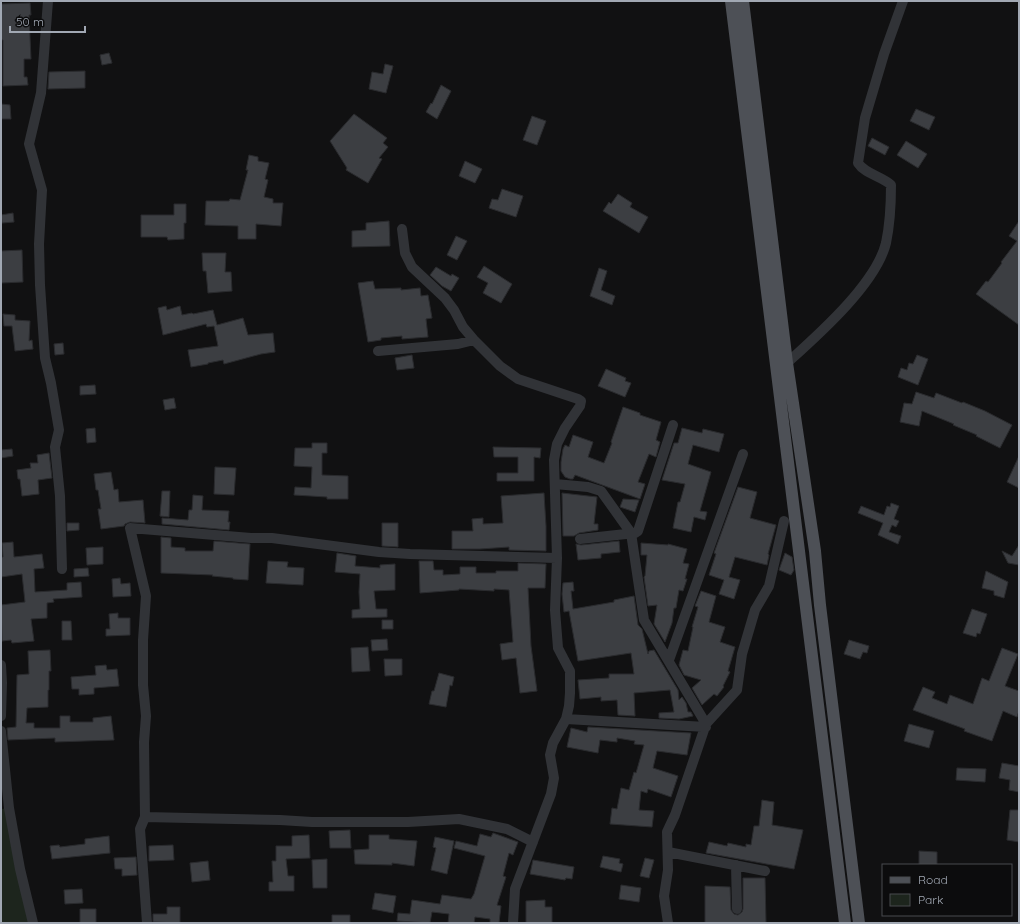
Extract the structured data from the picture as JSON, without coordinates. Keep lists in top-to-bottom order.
{
  "legend": ["Road", "Park"],
  "scale_bar": "50 m"
}
